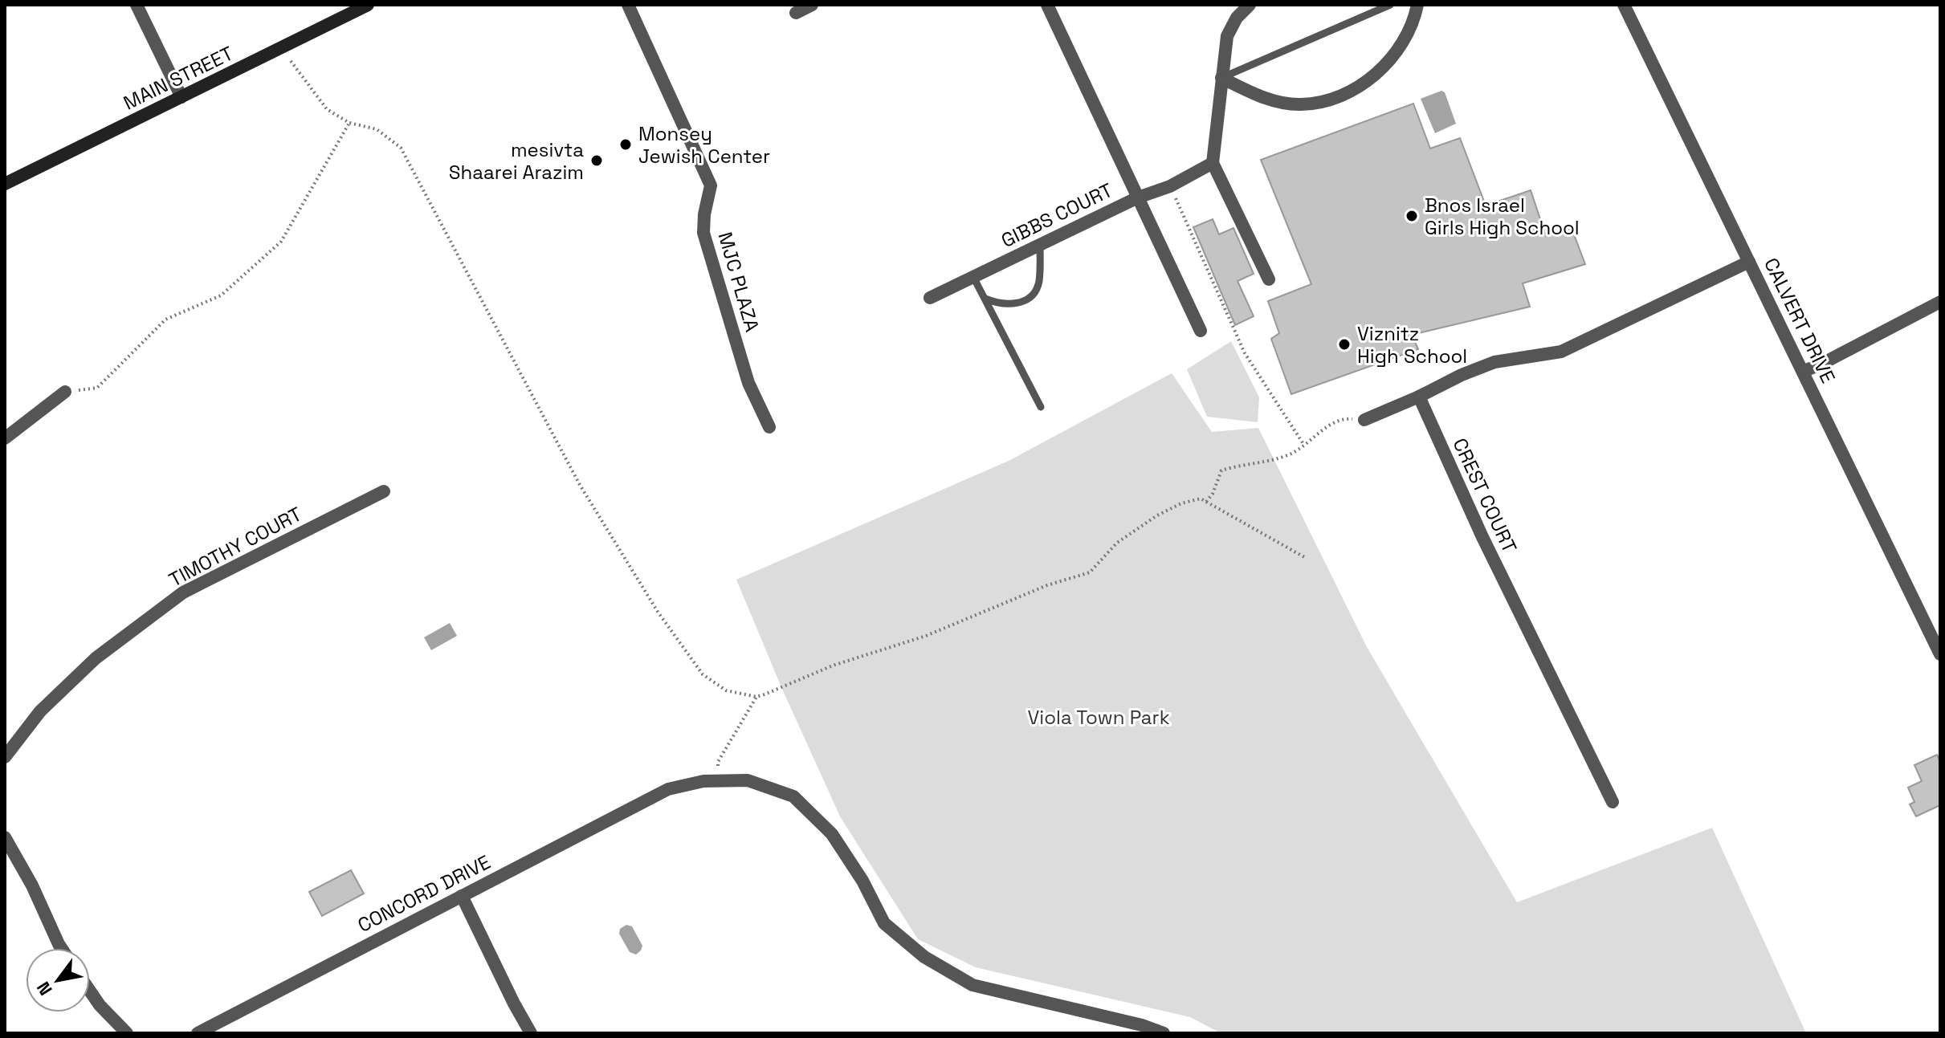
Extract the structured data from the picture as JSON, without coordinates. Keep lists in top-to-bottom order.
{
  "streets": {
    "main road": ["MAIN STREET"],
    "street": [
      "GIBBS COURT",
      "MJC PLAZA",
      "CALVERT DRIVE",
      "CREST COURT",
      "TIMOTHY COURT",
      "CONCORD DRIVE"
    ]
  },
  "parks": ["Viola Town Park"],
  "places": [
    "Monsey Jewish Center",
    "mesivta Shaarei Arazim",
    "Bnos Israel Girls High School",
    "Viznitz High School"
  ],
  "north": "bottom left"
}
